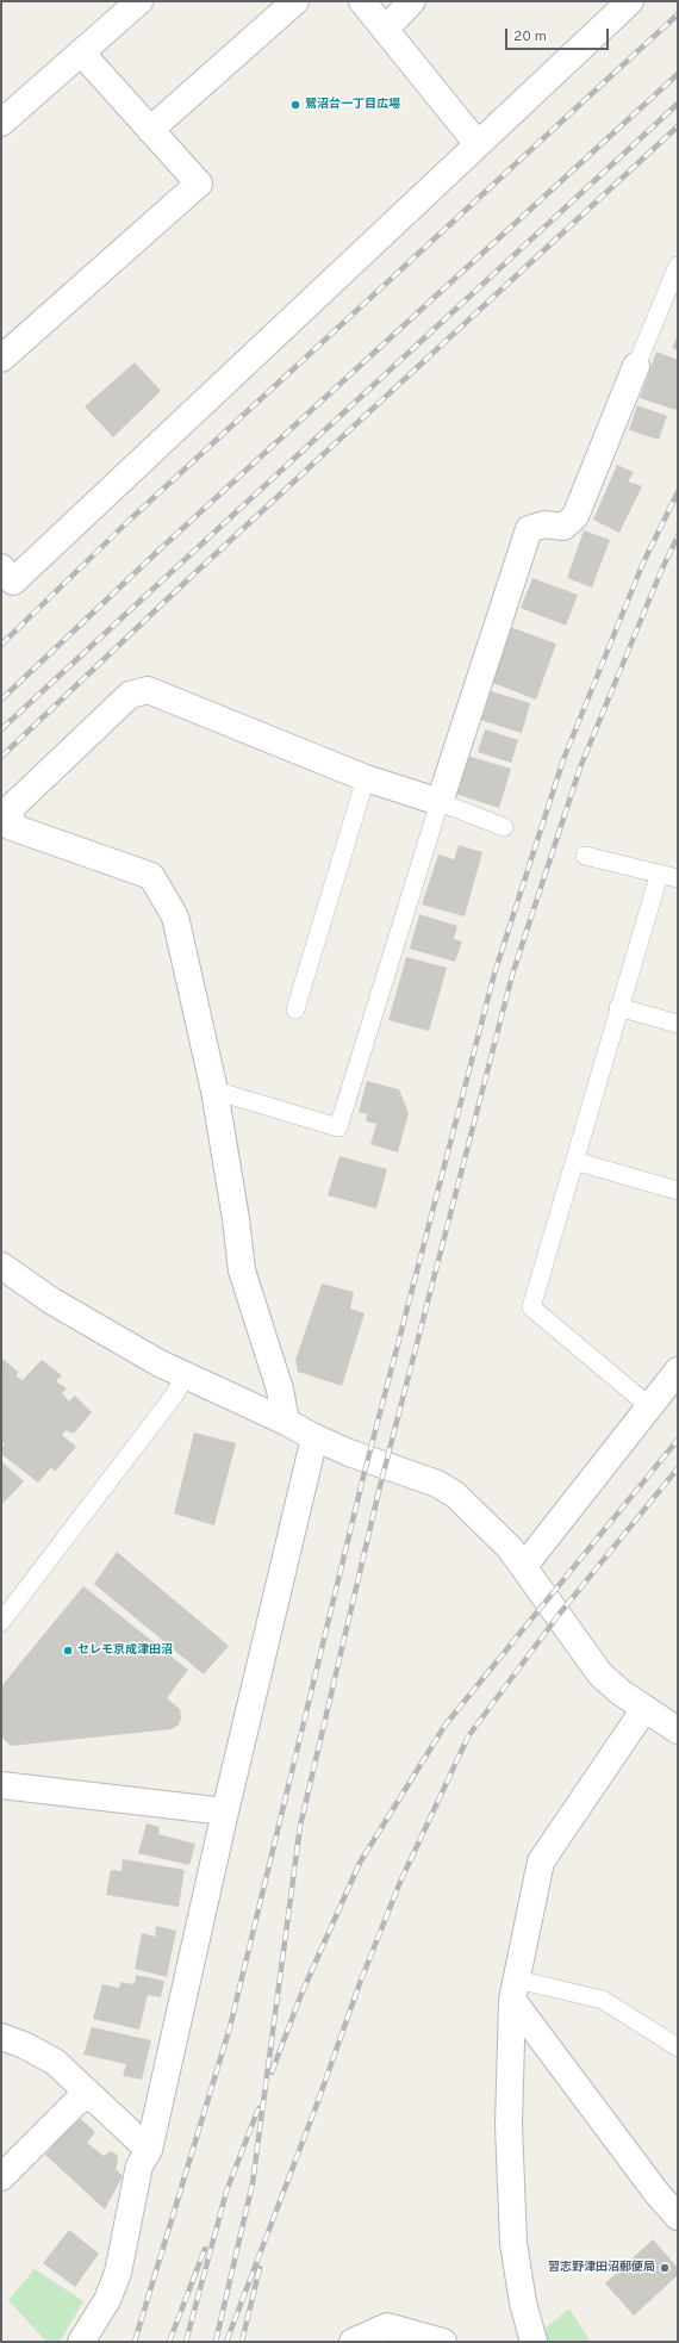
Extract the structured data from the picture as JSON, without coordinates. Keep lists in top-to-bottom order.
{
  "places": ["鷺沼台一丁目広場", "セレモ京成津田沼", "習志野津田沼郵便局"],
  "scale_bar": "20 m"
}
